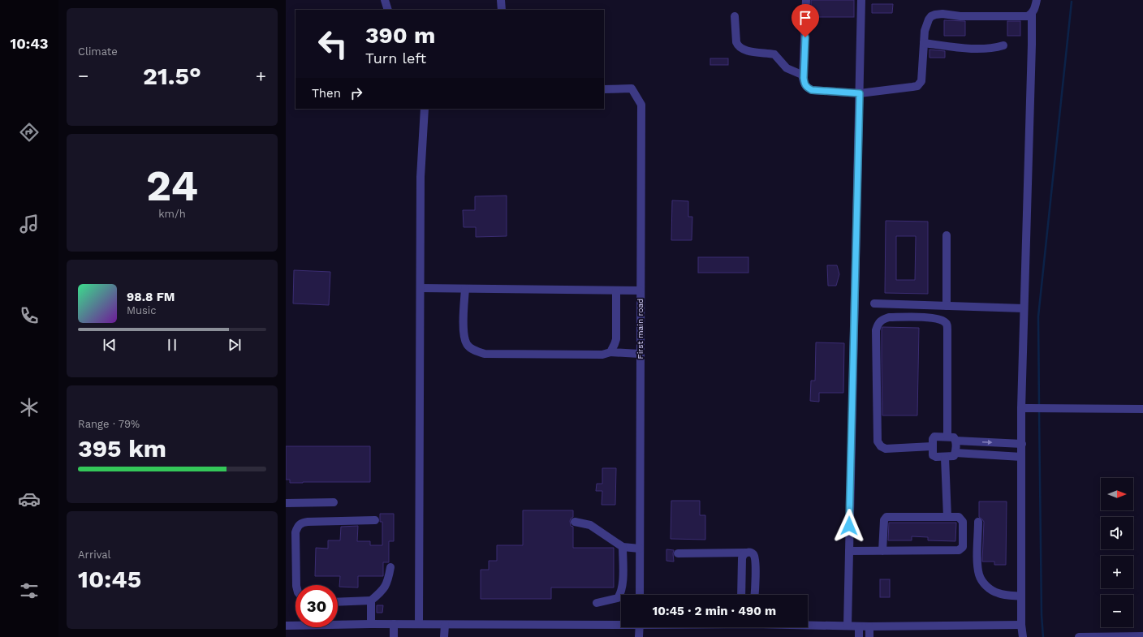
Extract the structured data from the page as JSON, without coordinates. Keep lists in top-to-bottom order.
{
  "streets": {
    "street": ["First main road"]
  },
  "north": "right",
  "page": {
    "tabs": "10:43",
    "tile": [
      "Climate",
      ["24", "km/h"],
      ["Range · 79%", "395 km"],
      ["Arrival", "10:45"]
    ],
    "turn": ["390 m", "Turn left"],
    "heat": ["−", "21.5°", "+"],
    "then": "Then",
    "song": ["98.8 FM", "Music"],
    "map_buttons": ["+", "−"],
    "limit": "30",
    "trip": "10:45 · 2 min · 490 m"
  }
}
